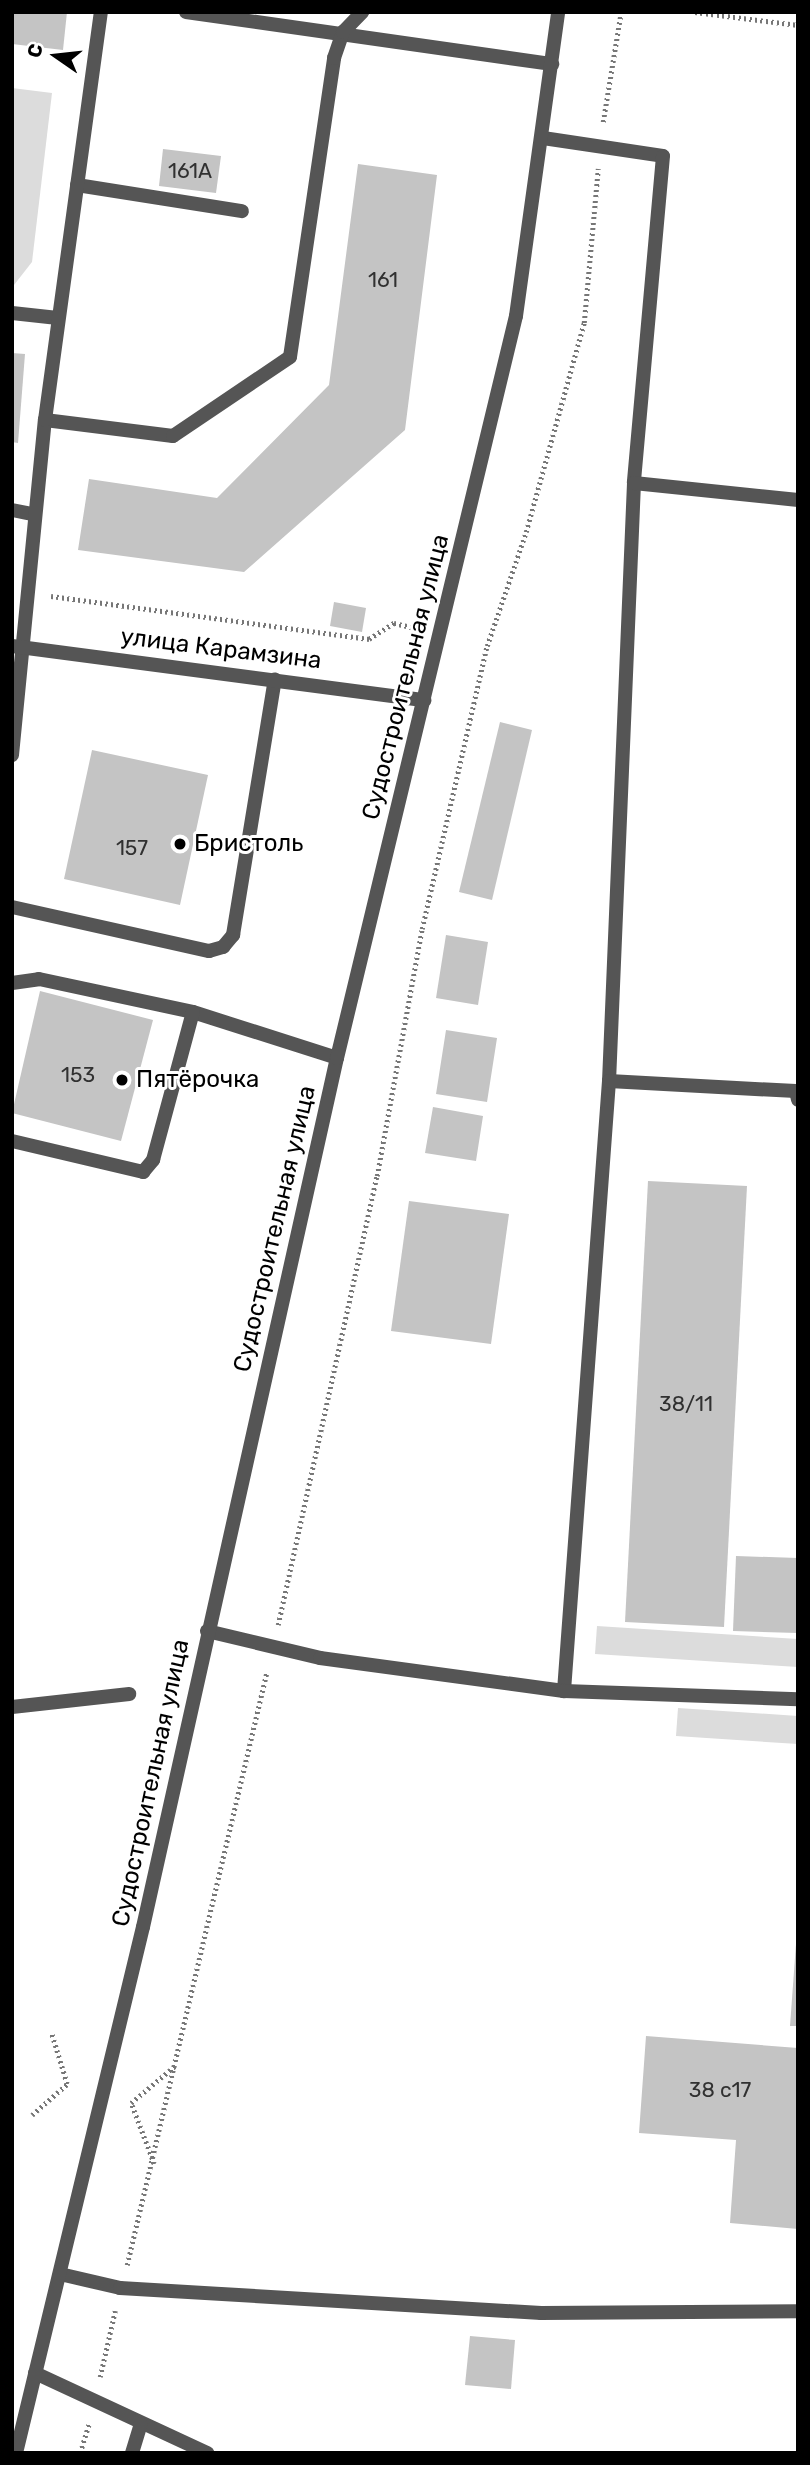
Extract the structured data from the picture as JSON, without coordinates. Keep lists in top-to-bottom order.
{
  "streets": {
    "street": ["улица Карамзина", "Судостроительная улица"]
  },
  "crossings": [
    ["улица Карамзина", "Судостроительная улица"]
  ],
  "places": ["Бристоль", "Пятёрочка"],
  "house_numbers": [
    "161А",
    "161",
    "157",
    "153",
    "38/11",
    "38 с17"
  ],
  "north": "left"
}
